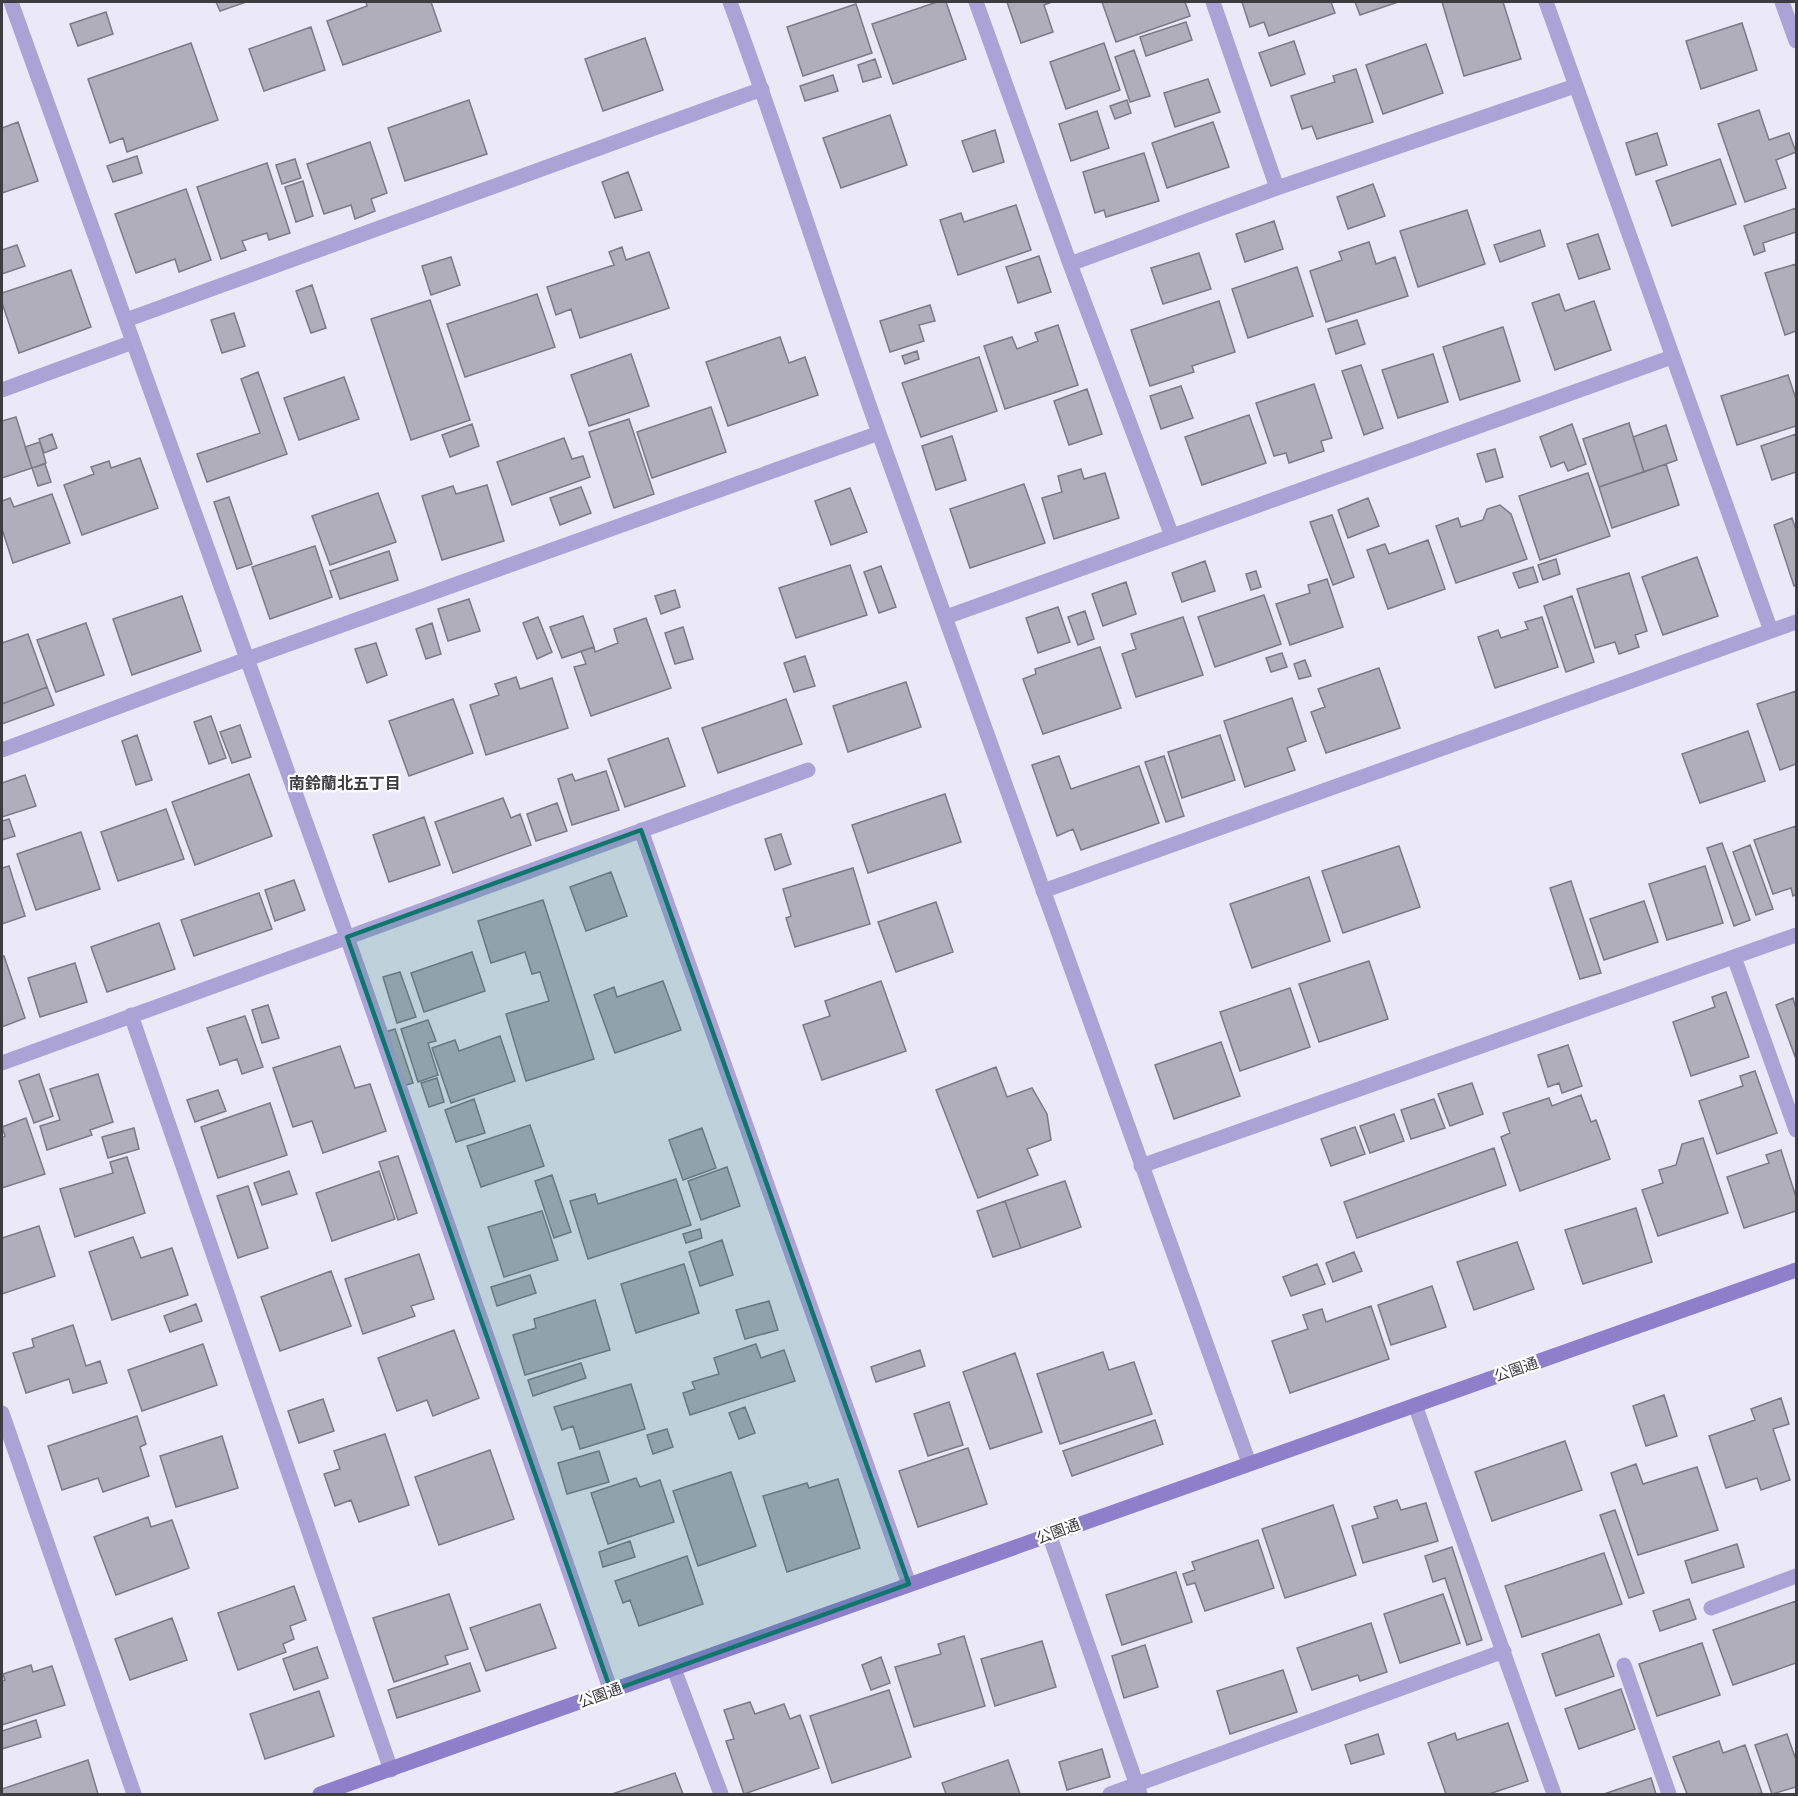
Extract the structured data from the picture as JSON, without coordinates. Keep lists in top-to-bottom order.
{
  "streets": {
    "street": ["公園通"]
  },
  "districts": ["南鈴蘭北五丁目"]
}
